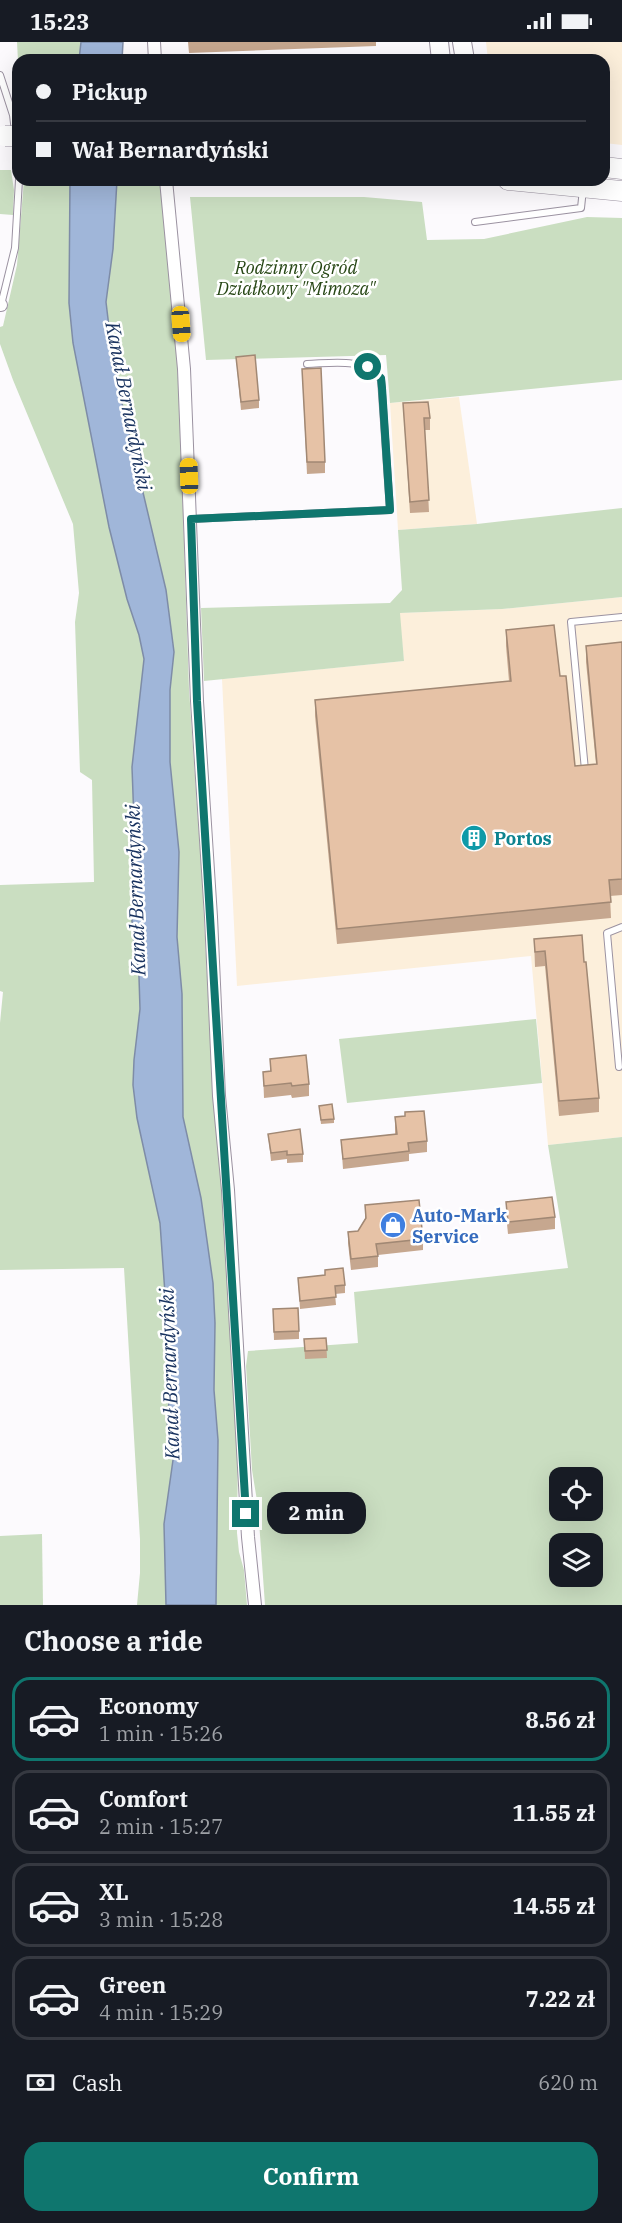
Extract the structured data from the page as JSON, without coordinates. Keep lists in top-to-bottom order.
{
  "water": ["Kanał Bernardyński"],
  "parks": ["Rodzinny Ogród Działkowy \"Mimoza\""],
  "places": {
    "building": ["Portos"],
    "shop": ["Auto-Mark Service"]
  },
  "page": {
    "status": "15:23",
    "banner": ["Pickup", "Wał Bernardyński"],
    "bubble": "2 min",
    "heading": "Choose a ride",
    "list": [
      {
        "name": "Economy",
        "note": "1 min · 15:26",
        "value": "8.56 zł"
      },
      {
        "name": "Comfort",
        "note": "2 min · 15:27",
        "value": "11.55 zł"
      },
      {
        "name": "XL",
        "note": "3 min · 15:28",
        "value": "14.55 zł"
      },
      {
        "name": "Green",
        "note": "4 min · 15:29",
        "value": "7.22 zł"
      }
    ],
    "pay": ["Cash", "620 m"],
    "buttons": "Confirm"
  }
}
